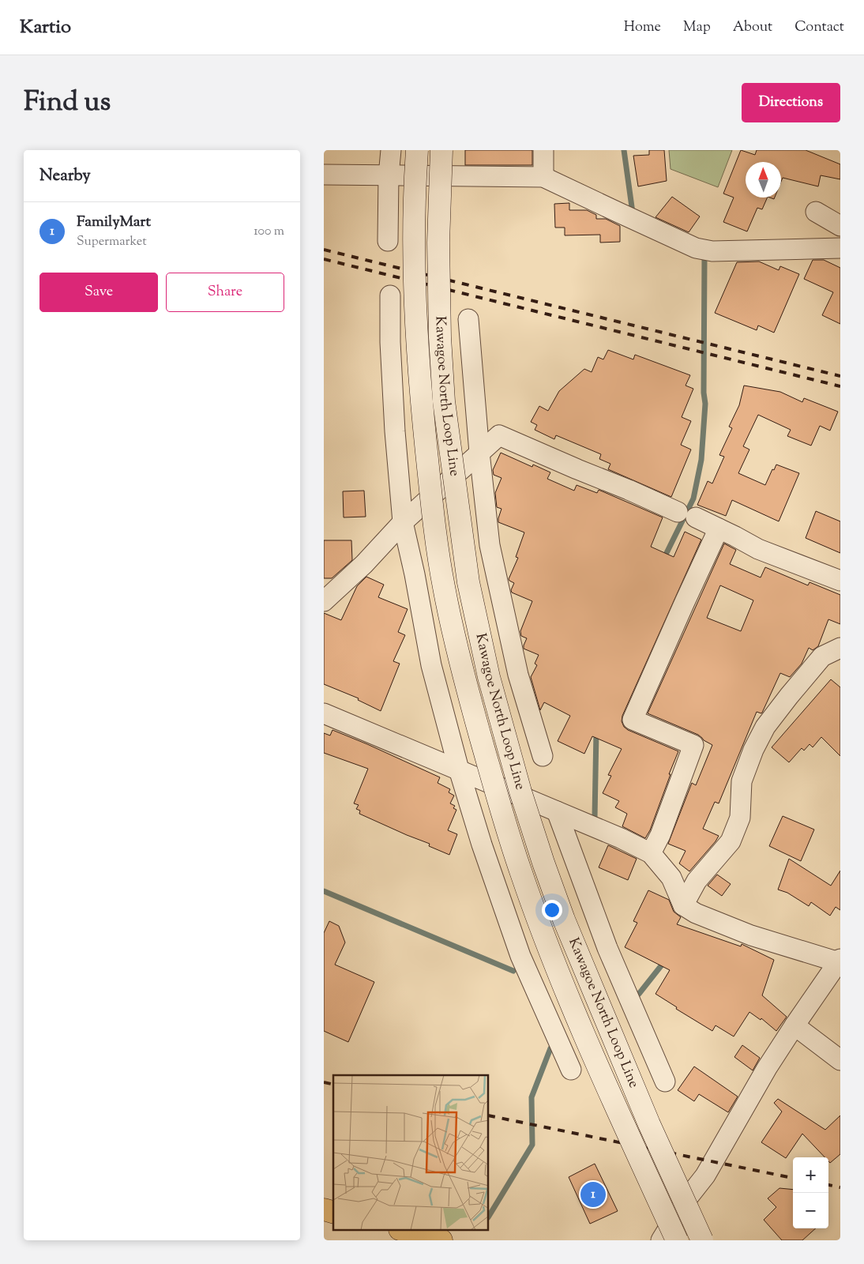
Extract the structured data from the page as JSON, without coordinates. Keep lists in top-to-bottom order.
{
  "streets": {
    "main road": ["Kawagoe North Loop Line"]
  },
  "north": "top",
  "page": {
    "header": "Kartio",
    "nav": [
      "Home",
      "Map",
      "About",
      "Contact"
    ],
    "title": "Find us",
    "buttons": [
      "Directions",
      ["Save", "Share"]
    ],
    "heading": "Nearby",
    "list": [
      {
        "mark": "1",
        "name": "FamilyMart",
        "note": "Supermarket",
        "value": "100 m"
      }
    ],
    "map_buttons": ["+", "−"],
    "pins": "1"
  }
}
